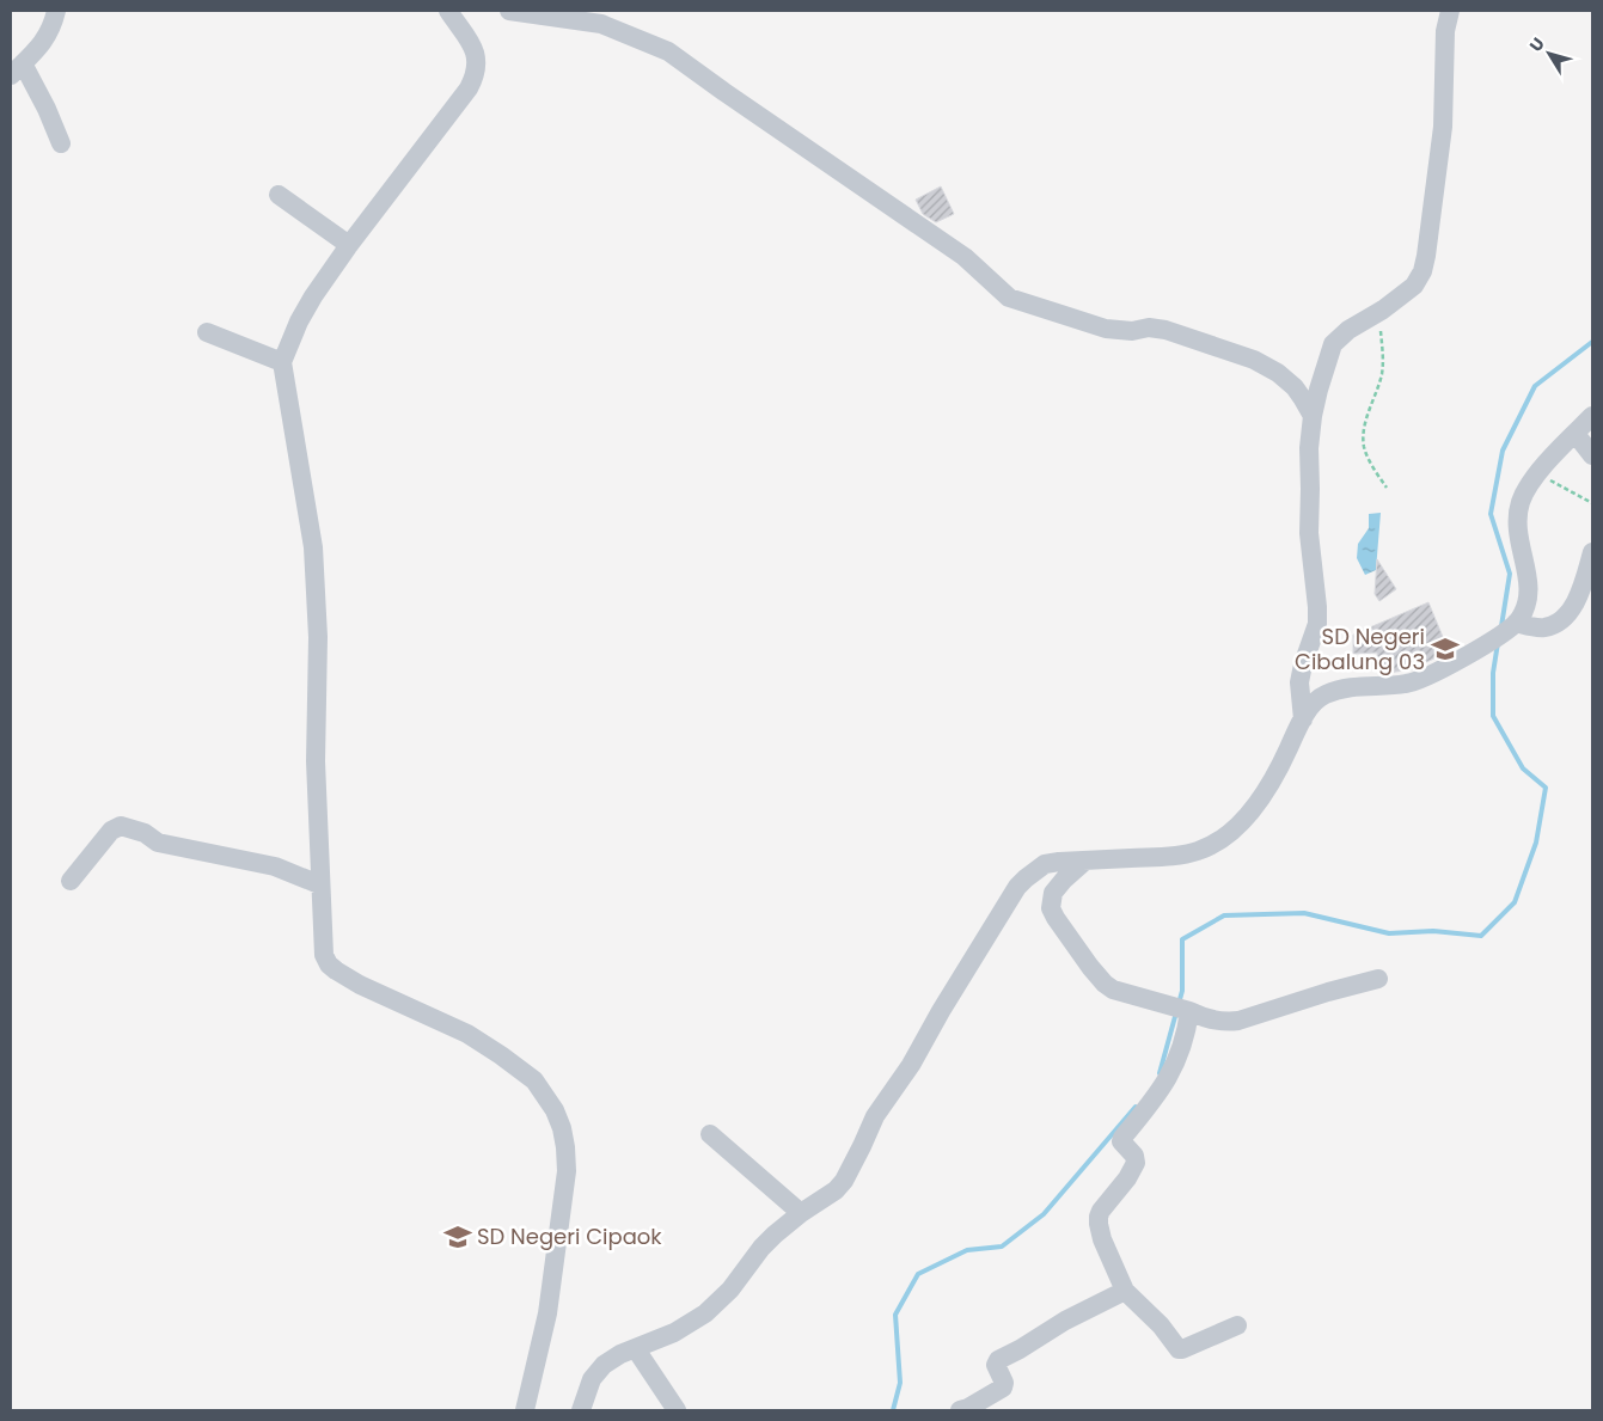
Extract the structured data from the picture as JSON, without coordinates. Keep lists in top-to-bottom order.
{
  "places": {
    "school or university": ["SD Negeri Cibalung 03", "SD Negeri Cipaok"]
  },
  "north": "top left"
}
